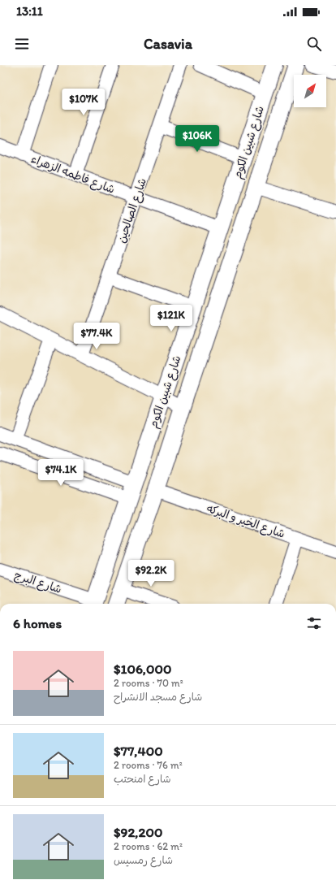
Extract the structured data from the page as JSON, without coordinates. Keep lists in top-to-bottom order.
{
  "streets": {
    "street": [
      "شارع شبين الكوم",
      "شارع فاطمه الزهراء",
      "شارع الصالحين",
      "شارع الخير و البركه",
      "شارع البرج"
    ]
  },
  "crossings": [
    ["شارع شبين الكوم", "شارع فاطمه الزهراء"],
    ["شارع شبين الكوم", "شارع الخير و البركه"],
    ["شارع شبين الكوم", "شارع البرج"],
    ["شارع فاطمه الزهراء", "شارع الصالحين"]
  ],
  "north": "top right",
  "page": {
    "status": "13:11",
    "header": "Casavia",
    "price": [
      "$107K",
      "$106K",
      "$121K",
      "$77.4K",
      "$74.1K",
      "$92.2K"
    ],
    "heading": "6 homes",
    "list": [
      {
        "name": "$106,000",
        "note": "2 rooms · 70 m² · شارع مسجد الانشراح"
      },
      {
        "name": "$77,400",
        "note": "2 rooms · 76 m² · شارع امنحتب"
      },
      {
        "name": "$92,200",
        "note": "2 rooms · 62 m² · شارع رمسيس"
      }
    ]
  }
}
